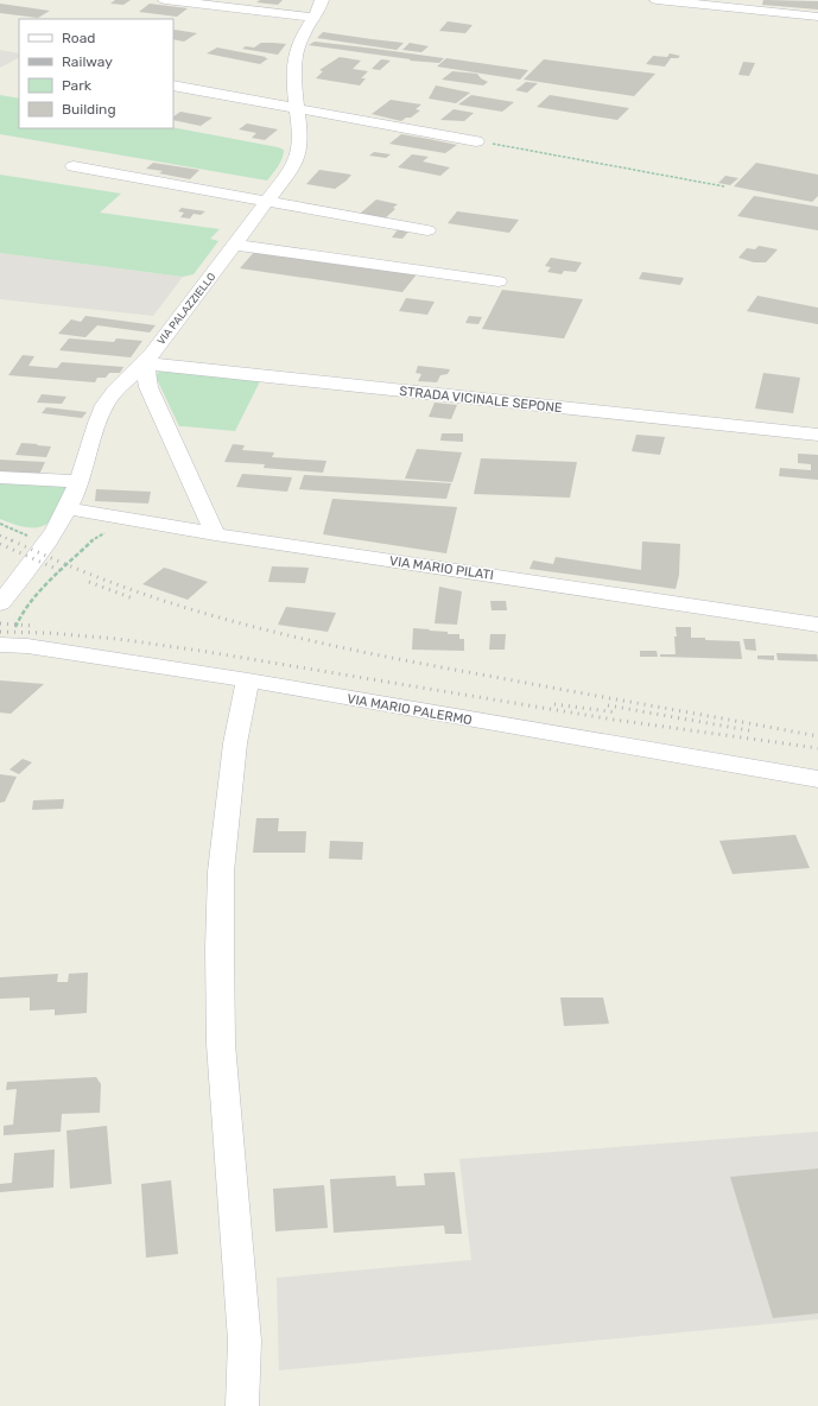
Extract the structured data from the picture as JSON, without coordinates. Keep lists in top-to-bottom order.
{
  "streets": {
    "street": [
      "VIA PALAZZIELLO",
      "STRADA VICINALE SEPONE",
      "VIA MARIO PILATI",
      "VIA MARIO PALERMO"
    ]
  },
  "crossings": [
    ["VIA PALAZZIELLO", "STRADA VICINALE SEPONE"],
    ["VIA PALAZZIELLO", "VIA MARIO PILATI"]
  ],
  "legend": [
    "Road",
    "Railway",
    "Park",
    "Building"
  ]
}
